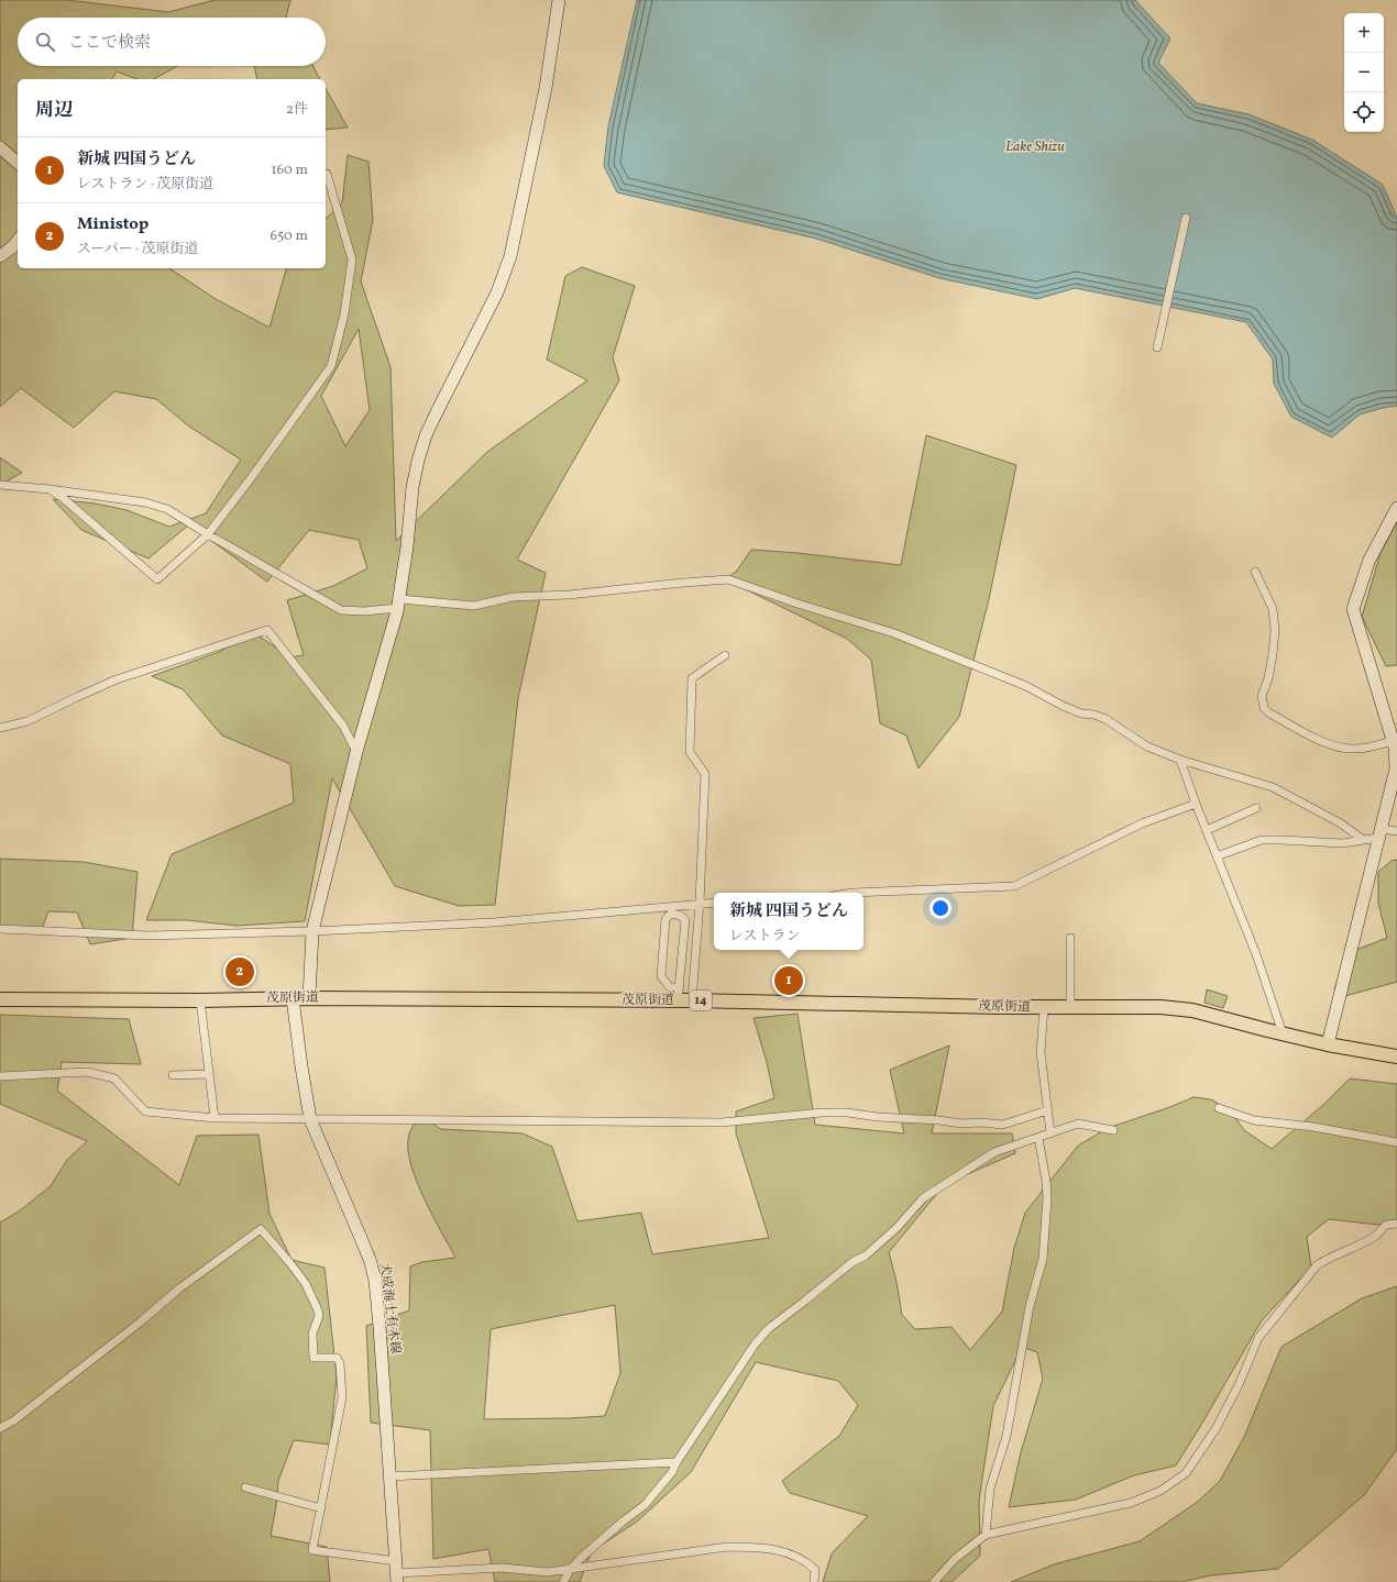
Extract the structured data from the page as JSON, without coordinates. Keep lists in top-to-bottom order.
{
  "streets": {
    "main road": ["茂原街道", "14"],
    "street": ["犬成海士有木線"]
  },
  "crossings": [
    ["茂原街道", "犬成海士有木線"]
  ],
  "water": ["Lake Shizu"],
  "page": {
    "map_buttons": ["+", "−"],
    "search": "ここで検索",
    "heading": ["周辺", "2件"],
    "list": [
      {
        "mark": "1",
        "name": "新城 四国うどん",
        "note": "レストラン · 茂原街道",
        "value": "160 m"
      },
      {
        "mark": "2",
        "name": "Ministop",
        "note": "スーパー · 茂原街道",
        "value": "650 m"
      }
    ],
    "popup": ["新城 四国うどん", "レストラン"],
    "pins": ["2", "1"]
  }
}
